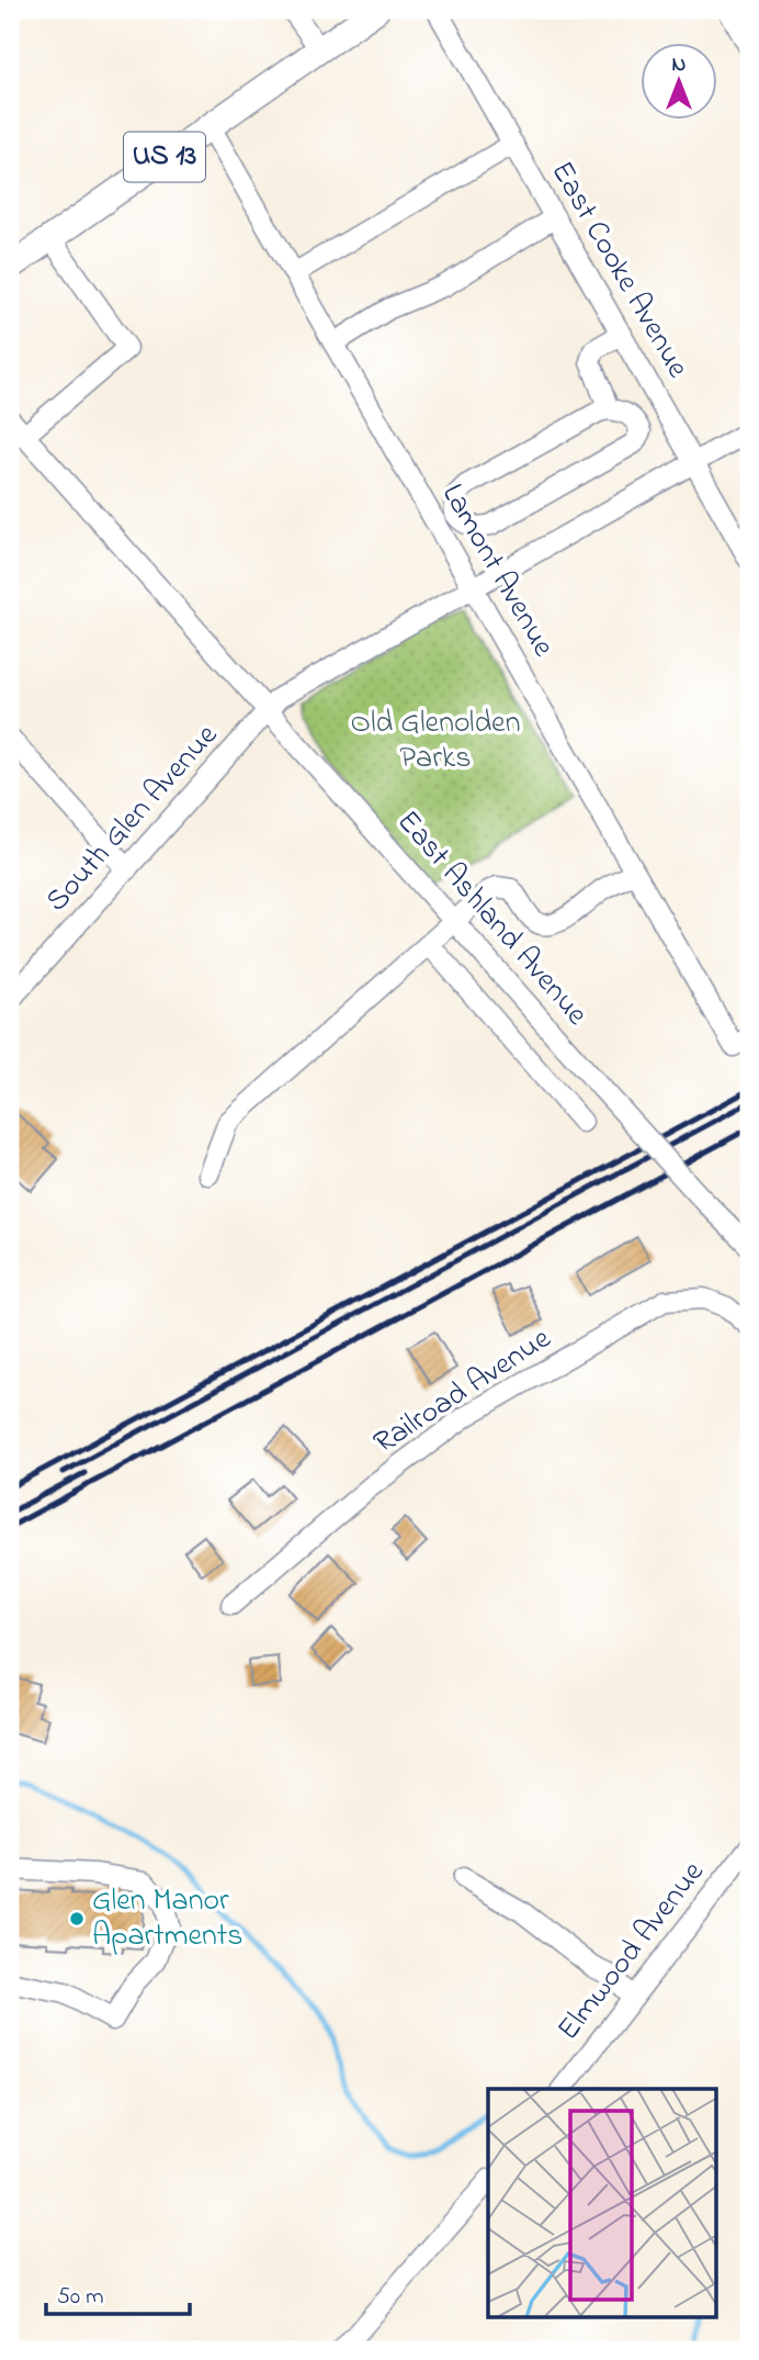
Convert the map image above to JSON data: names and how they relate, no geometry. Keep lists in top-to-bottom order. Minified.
{"streets":{"main road":["US 13"],"street":["East Cooke Avenue","Lamont Avenue","South Glen Avenue","East Ashland Avenue","Railroad Avenue","Elmwood Avenue"]},"crossings":[["US 13","Lamont Avenue"],["East Cooke Avenue","South Glen Avenue"],["Lamont Avenue","South Glen Avenue"],["South Glen Avenue","East Ashland Avenue"]],"parks":["Old Glenolden Parks"],"places":["Glen Manor Apartments"],"scale_bar":"50 m","north":"top"}
